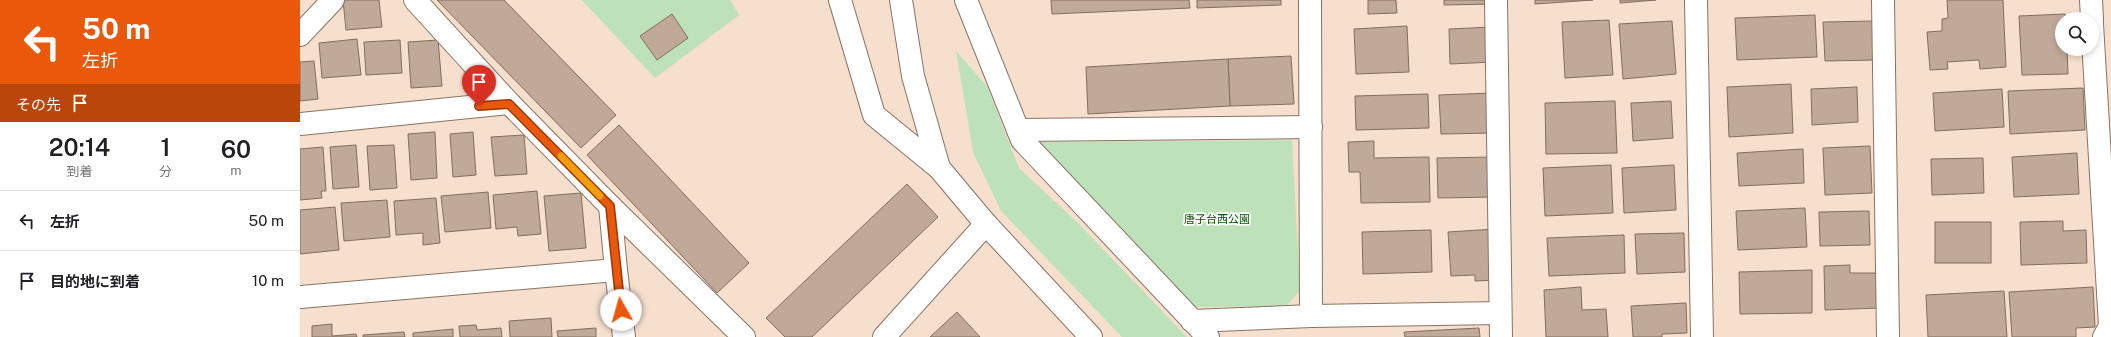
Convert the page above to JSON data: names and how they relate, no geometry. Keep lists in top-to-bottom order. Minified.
{"parks":["唐子台西公園"],"page":{"turn":["50 m","左折"],"then":"その先","eta":["20:14","到着","1","分","60","m"],"list":[{"name":"左折","value":"50 m"},{"name":"目的地に到着","value":"10 m"}]}}
